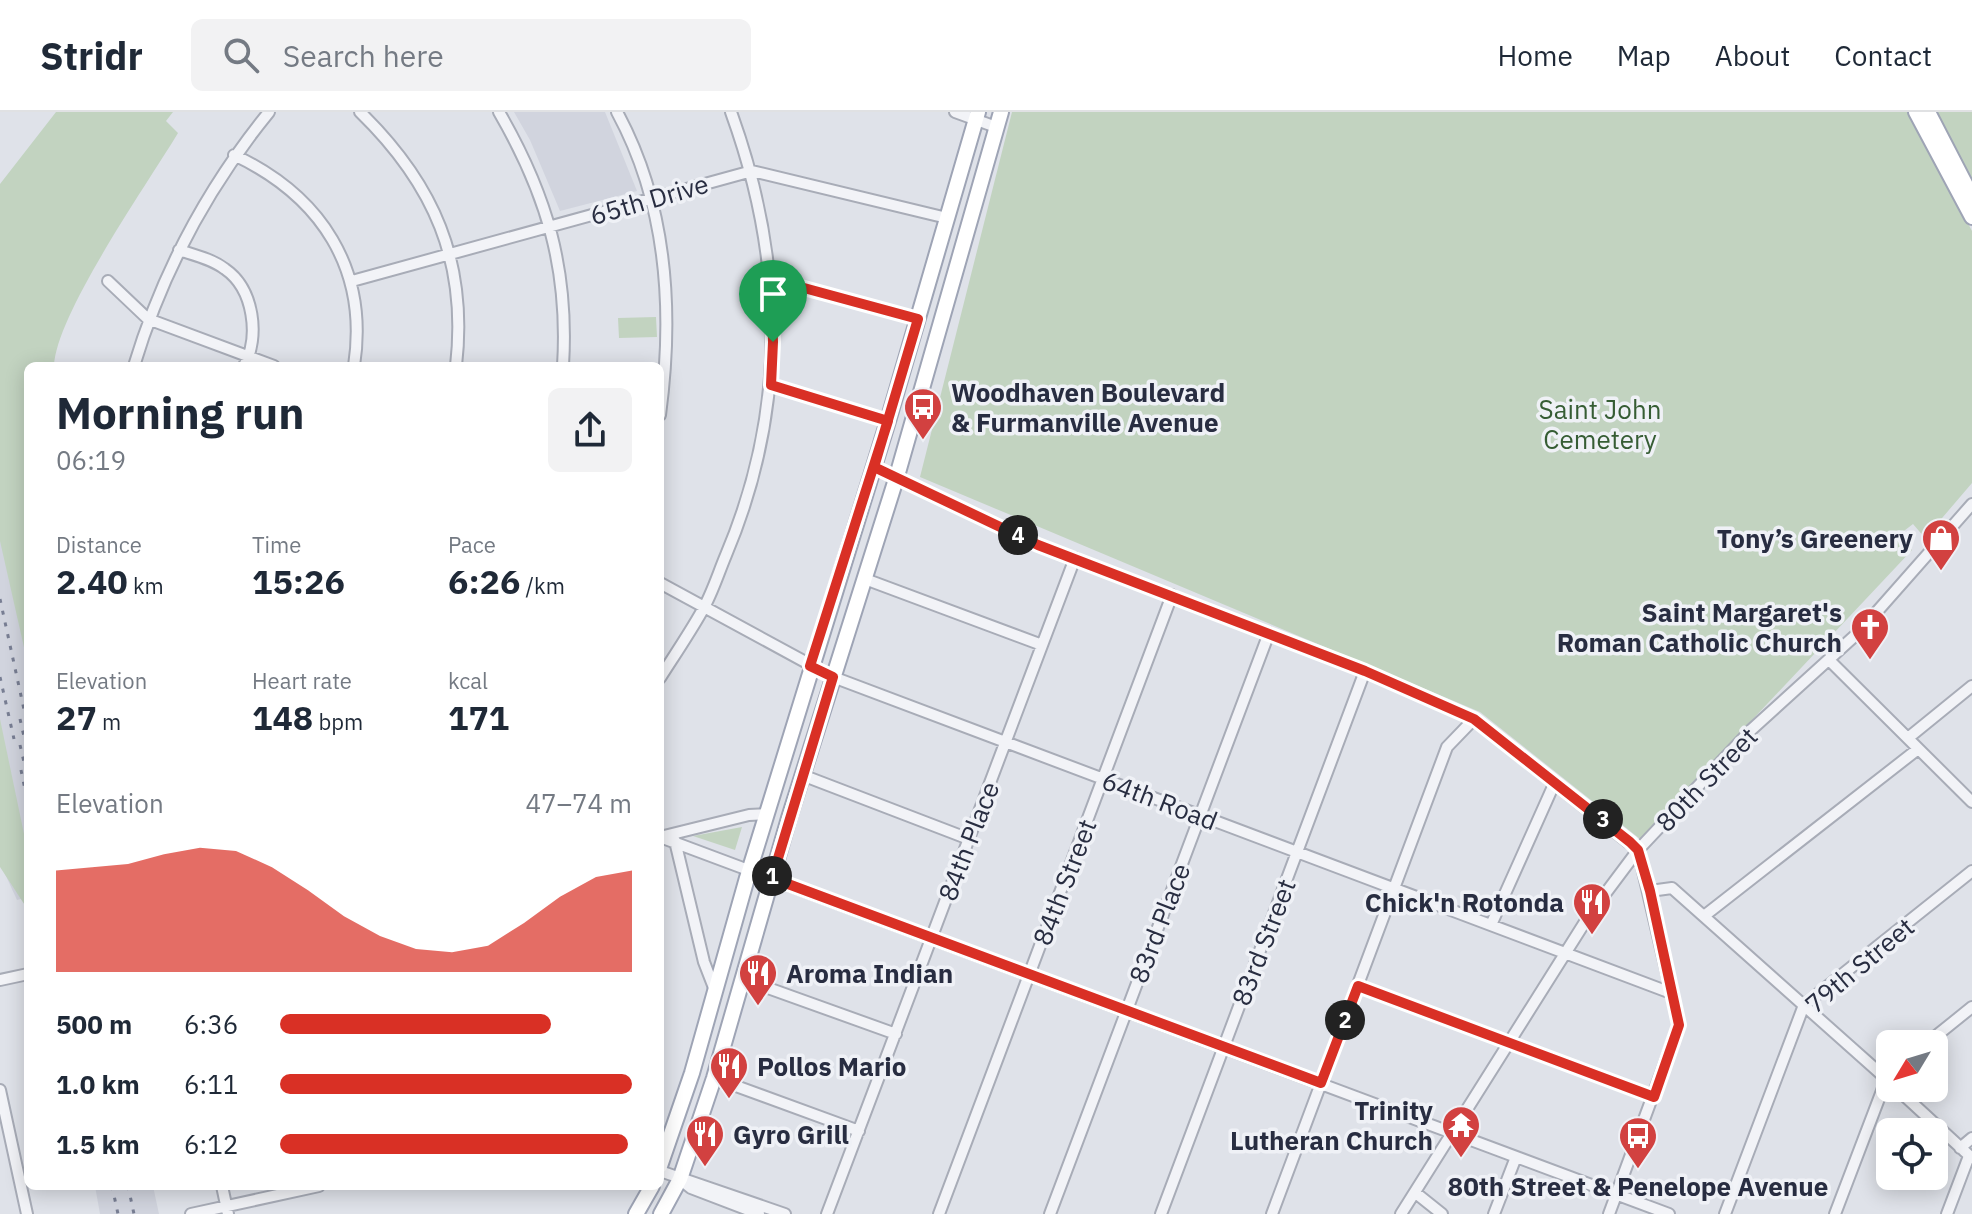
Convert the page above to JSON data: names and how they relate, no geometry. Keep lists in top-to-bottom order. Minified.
{"streets":{"street":["65th Drive","80th Street","64th Road","84th Place","84th Street","83rd Place","83rd Street","79th Street"]},"crossings":[["80th Street","64th Road"],["64th Road","84th Place"],["64th Road","84th Street"],["64th Road","83rd Place"],["64th Road","83rd Street"]],"parks":["Saint John Cemetery"],"places":{"bus stop":["Woodhaven Boulevard & Furmanville Avenue","80th Street & Penelope Avenue"],"shop":["Tony’s Greenery"],"church":["Saint Margaret's Roman Catholic Church"],"restaurant":["Chick'n Rotonda","Aroma Indian","Pollos Mario","Gyro Grill"],"temple":["Trinity Lutheran Church"]},"north":"bottom left","page":{"header":"Stridr","search":"Search here","nav":["Home","Map","About","Contact"],"heading":["Morning run","06:19"],"stats":[["Distance","2.40 km"],["Time","15:26"],["Pace","6:26 /km"],["Elevation","27 m"],["Heart rate","148 bpm"],["kcal","171"]],"pins":["4","3","1","2"],"chart":["Elevation","47–74 m"],"list":[{"name":"500 m","note":"6:36"},{"name":"1.0 km","note":"6:11"},{"name":"1.5 km","note":"6:12"}]}}
